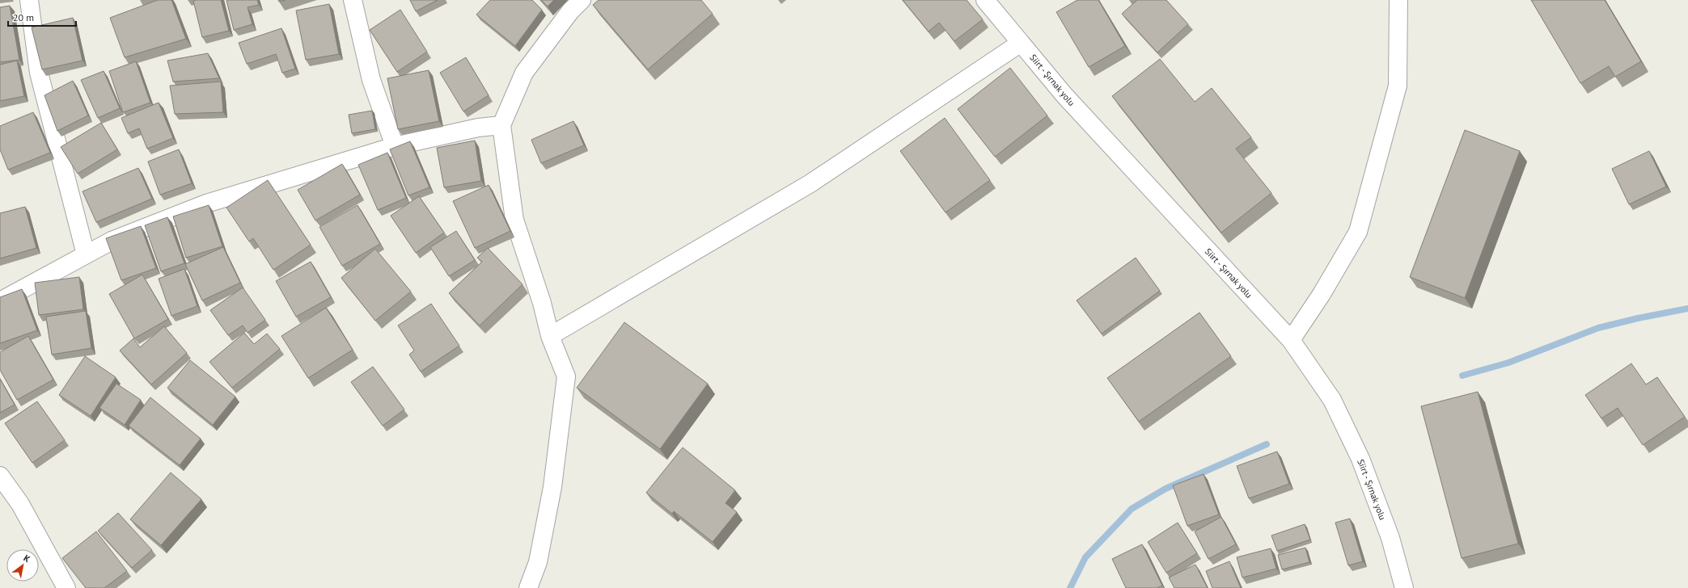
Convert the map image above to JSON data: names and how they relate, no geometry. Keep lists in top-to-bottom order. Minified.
{"streets":{"street":["Siirt - Şırnak yolu"]},"scale_bar":"20 m","north":"top right"}
